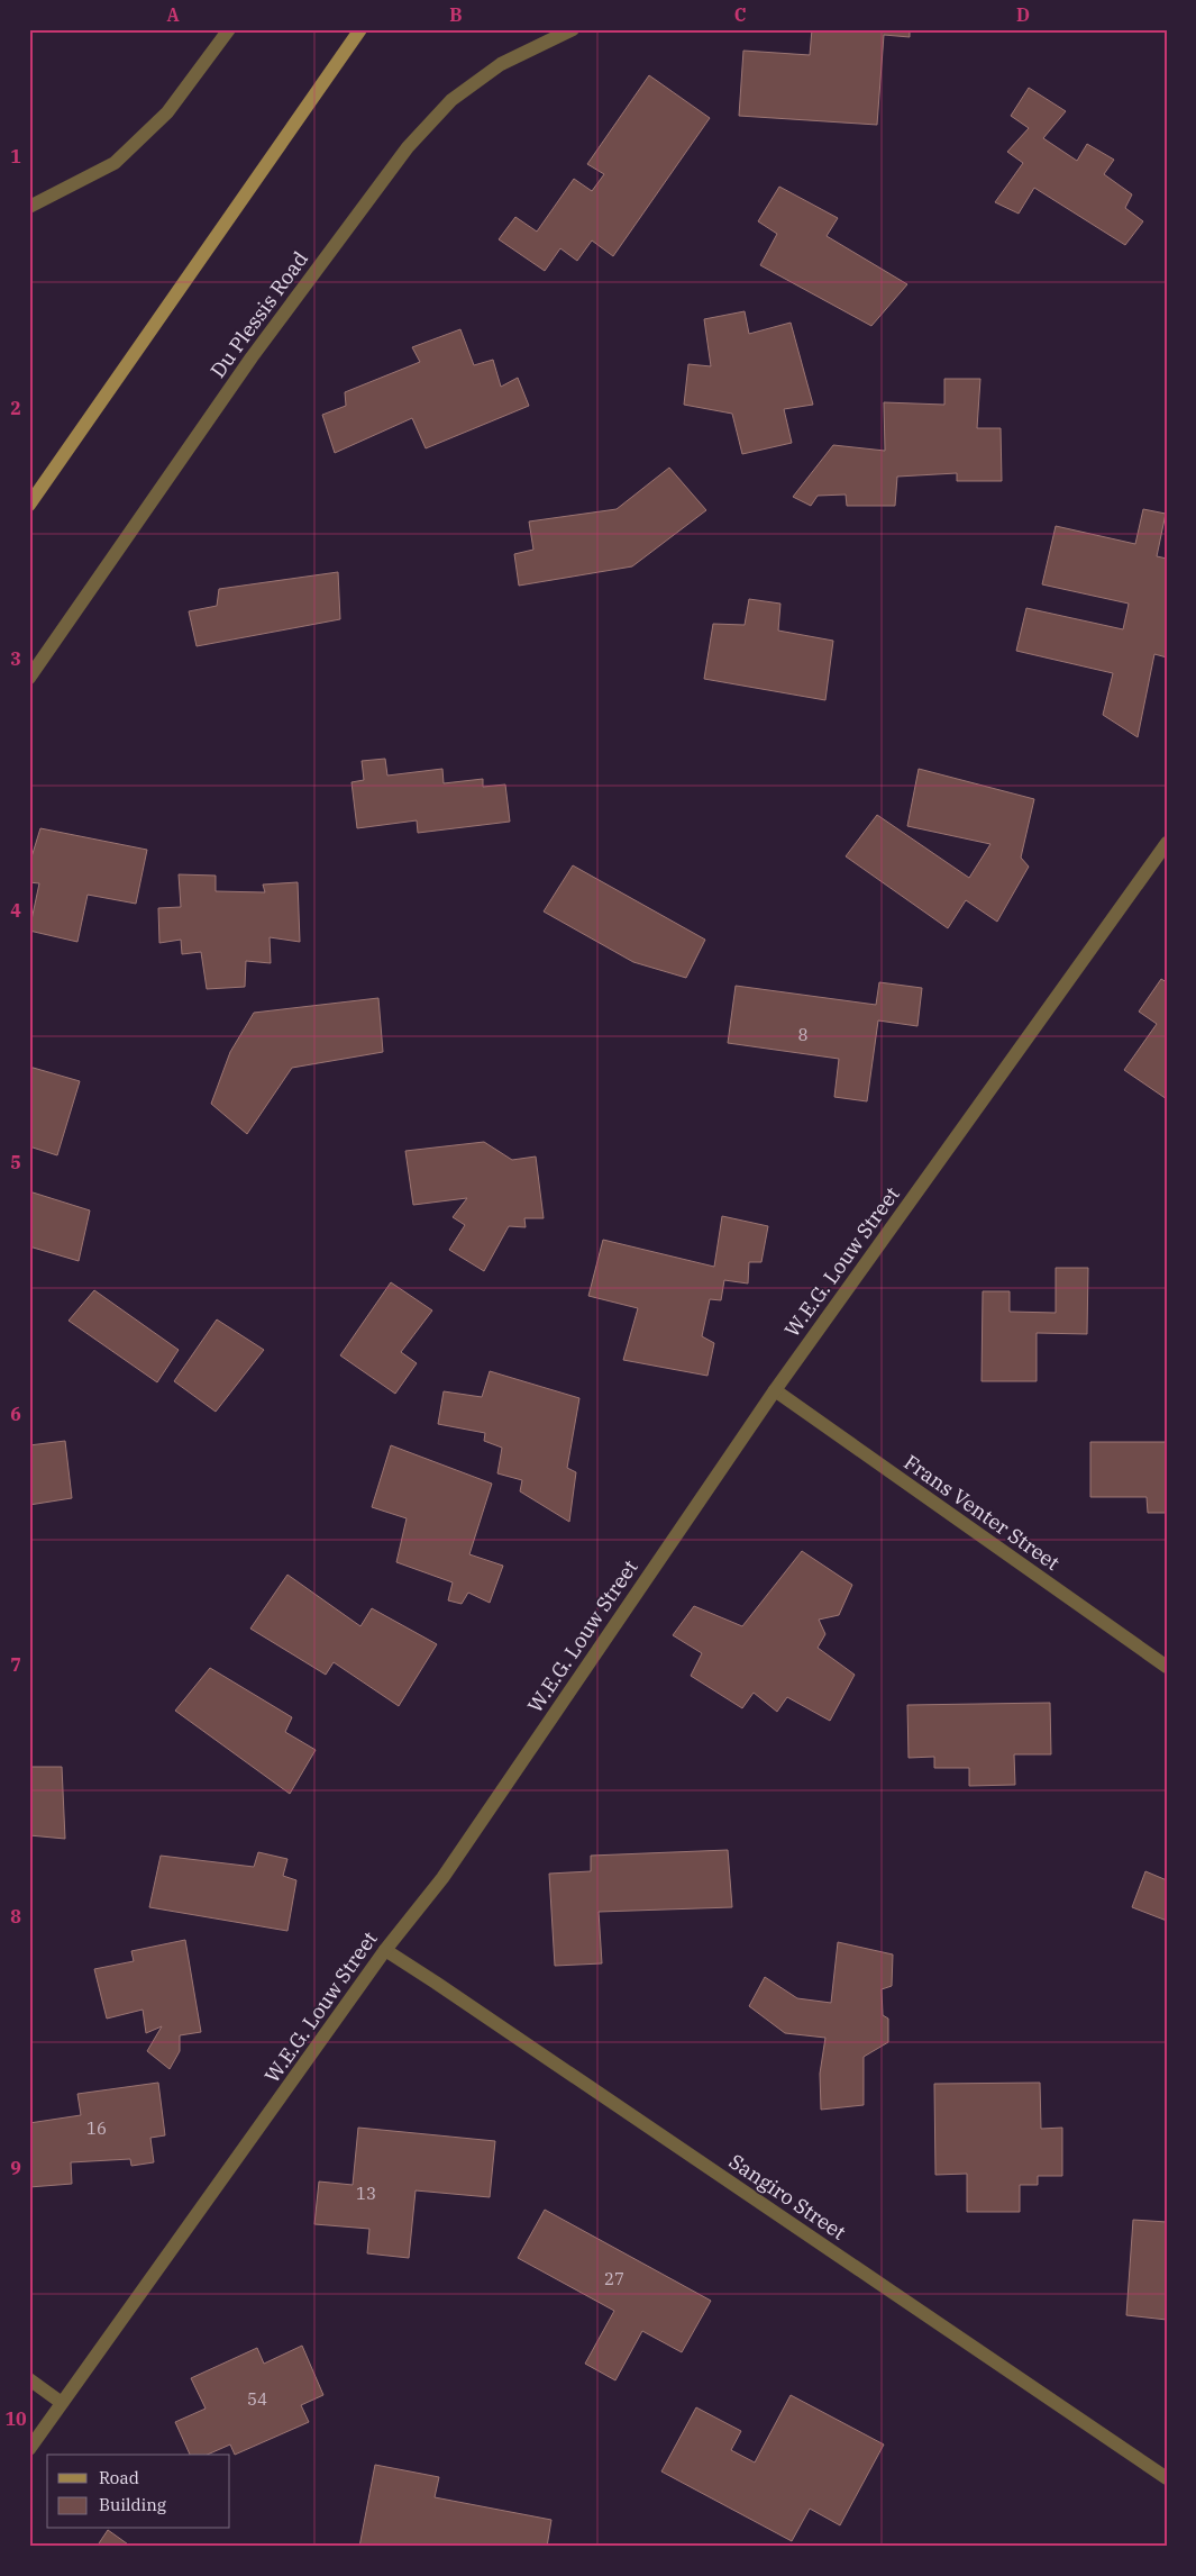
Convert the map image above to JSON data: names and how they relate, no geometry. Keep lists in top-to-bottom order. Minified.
{"streets":{"street":["Du Plessis Road","W.E.G. Louw Street","Frans Venter Street","Sangiro Street"]},"crossings":[["W.E.G. Louw Street","Frans Venter Street"],["W.E.G. Louw Street","Sangiro Street"]],"house_numbers":["8","16","13","27","54"],"legend":["Road","Building"],"grid":{"columns":["A","B","C","D"],"rows":["1","2","3","4","5","6","7","8","9","10"]}}
